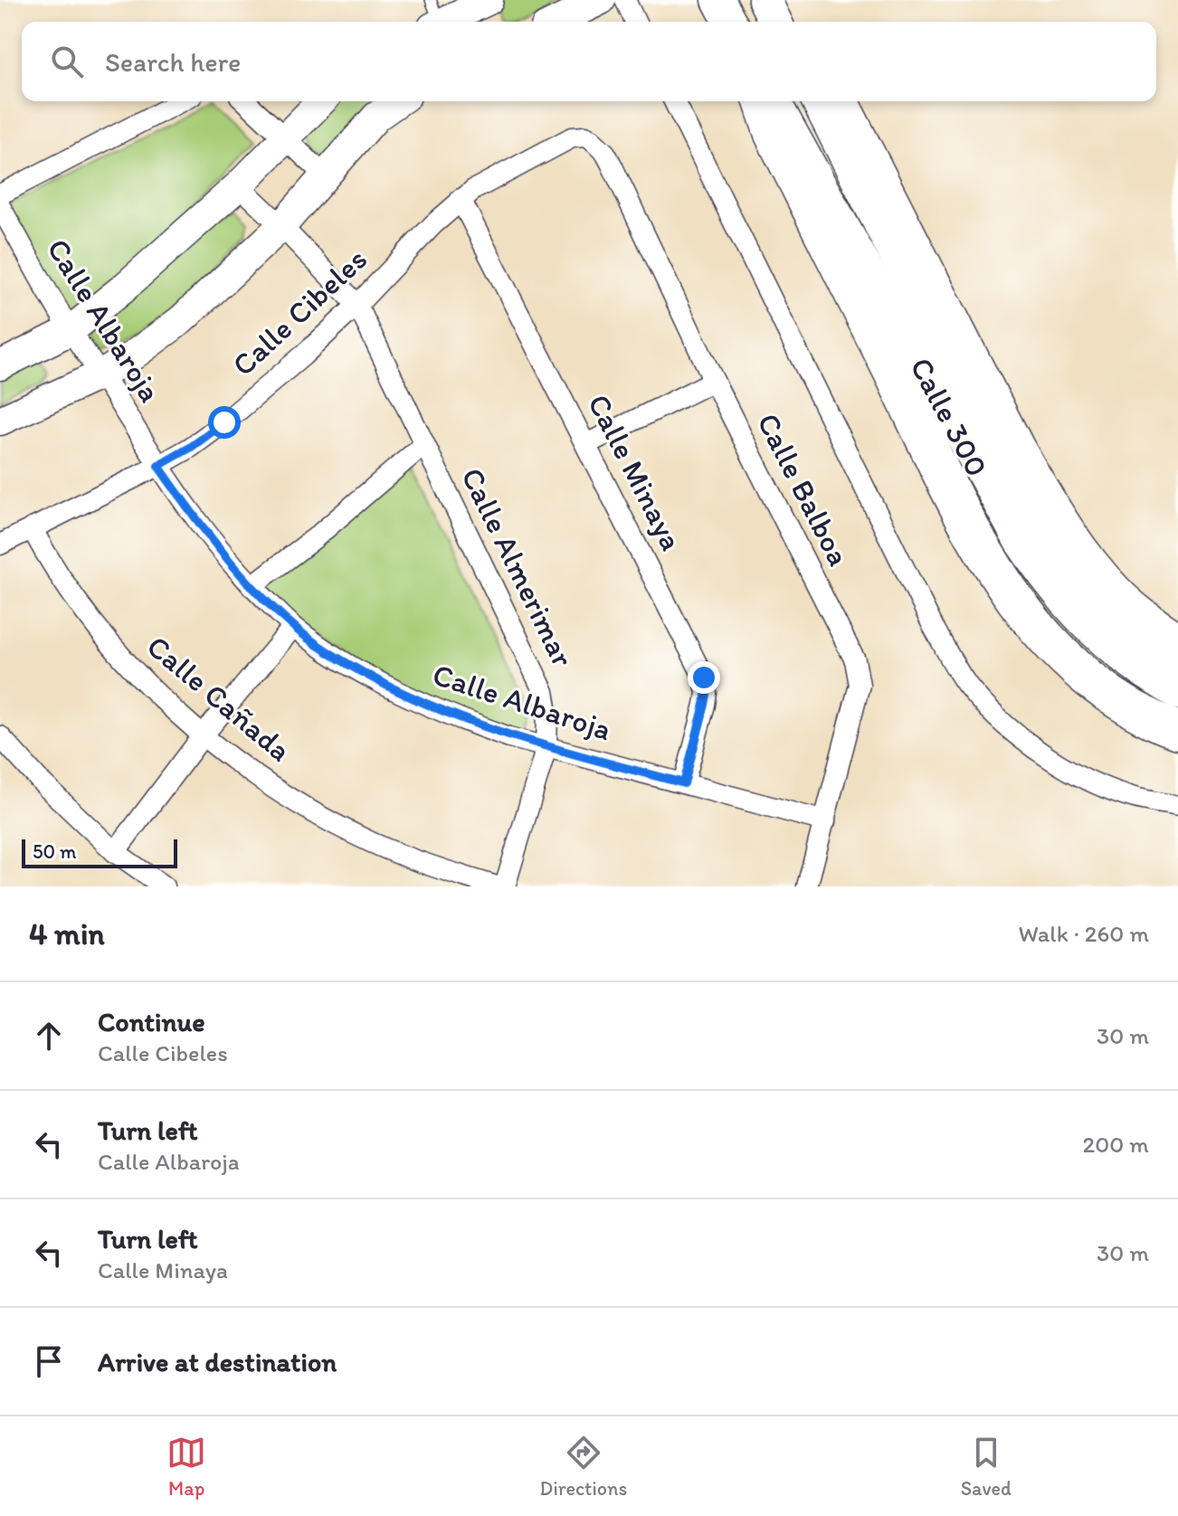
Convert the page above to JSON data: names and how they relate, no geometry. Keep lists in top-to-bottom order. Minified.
{"streets":{"main road":["Calle 300"],"street":["Calle Cibeles","Calle Albaroja","Calle Minaya","Calle Balboa","Calle Almerimar","Calle Cañada"]},"crossings":[["Calle Cibeles","Calle Albaroja"],["Calle Cibeles","Calle Minaya"],["Calle Cibeles","Calle Balboa"],["Calle Cibeles","Calle Almerimar"],["Calle Cibeles","Calle Cañada"],["Calle Albaroja","Calle Minaya"],["Calle Albaroja","Calle Balboa"],["Calle Albaroja","Calle Almerimar"]],"scale_bar":"50 m","page":{"search":"Search here","scale":"50 m","heading":["4 min","Walk · 260 m"],"list":[["Continue","Calle Cibeles","30 m"],["Turn left","Calle Albaroja","200 m"],["Turn left","Calle Minaya","30 m"],"Arrive at destination"],"nav":["Map","Directions","Saved"]}}
